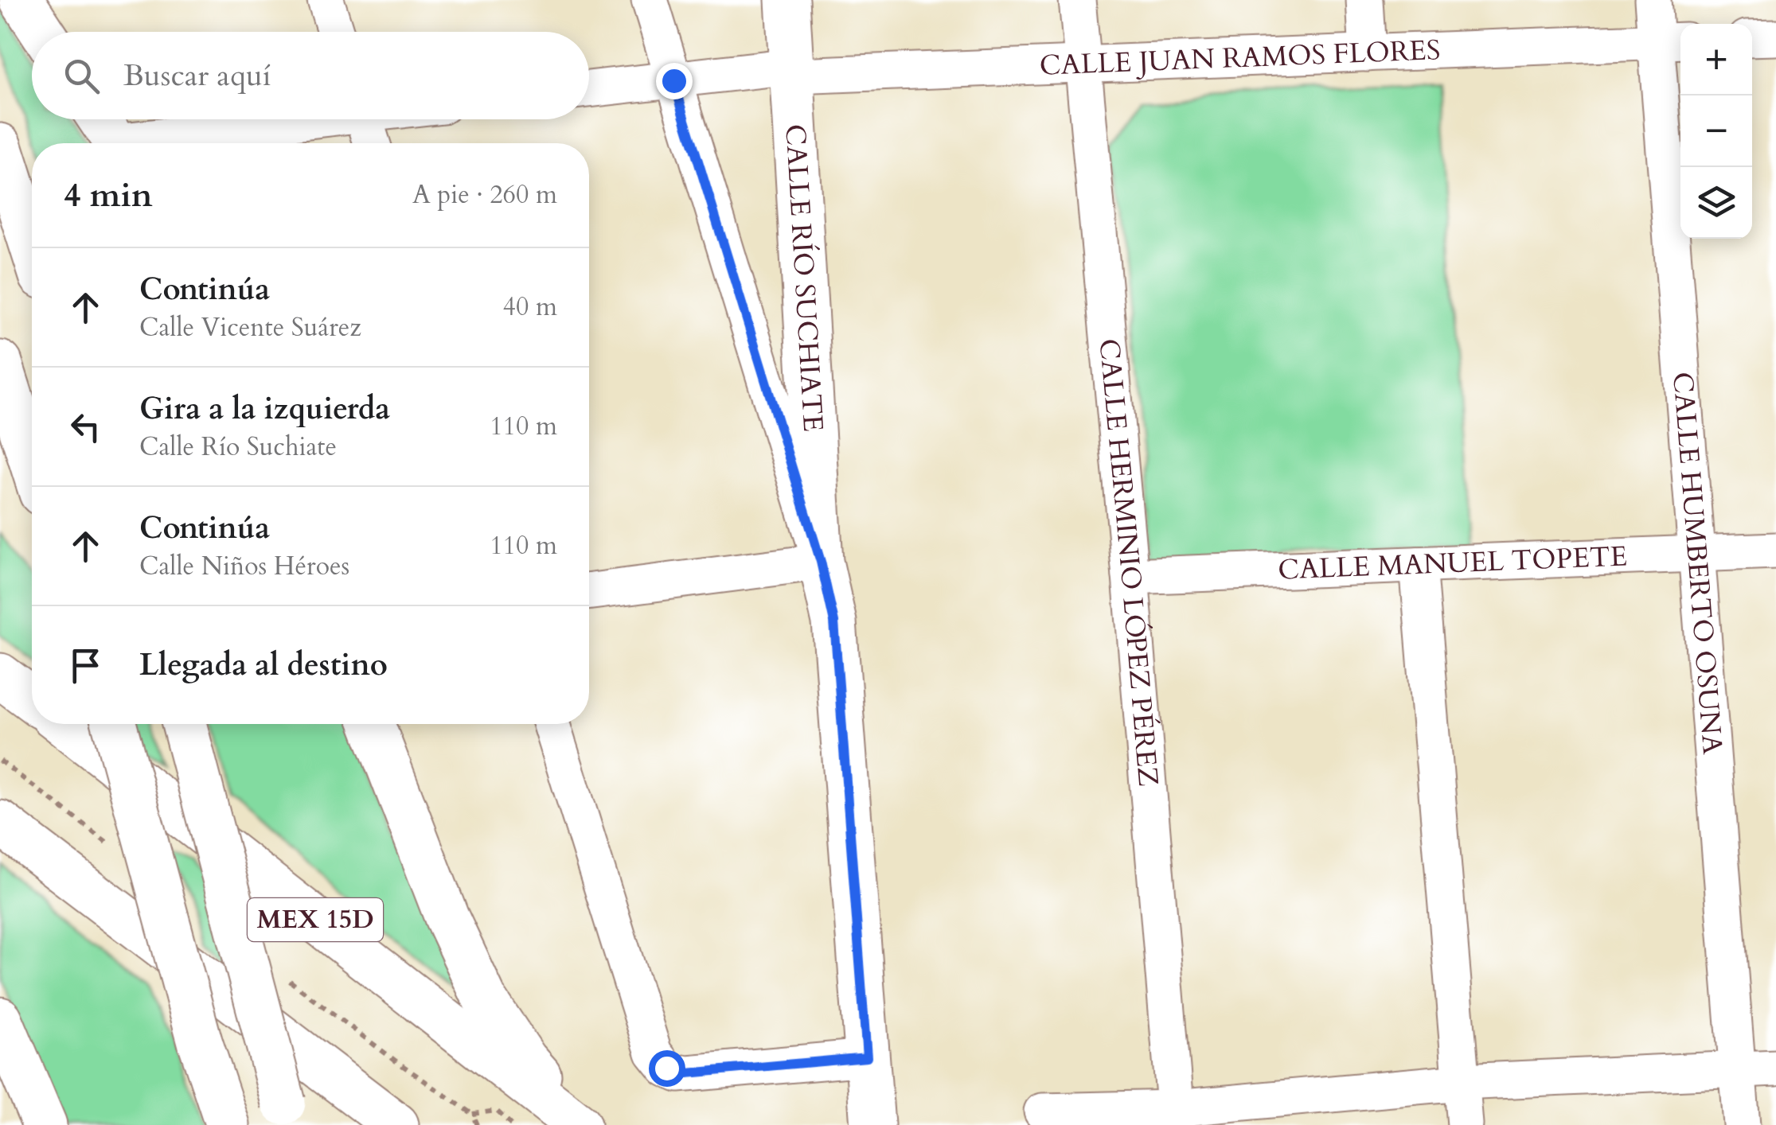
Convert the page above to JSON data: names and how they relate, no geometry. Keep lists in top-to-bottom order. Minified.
{"streets":{"main road":["CALLE RÍO SUCHIATE","MEX 15D"],"street":["CALLE JUAN RAMOS FLORES","CALLE HERMINIO LÓPEZ PÉREZ","CALLE HUMBERTO OSUNA","CALLE MANUEL TOPETE"]},"crossings":[["CALLE JUAN RAMOS FLORES","CALLE RÍO SUCHIATE"],["CALLE JUAN RAMOS FLORES","CALLE HERMINIO LÓPEZ PÉREZ"],["CALLE JUAN RAMOS FLORES","CALLE HUMBERTO OSUNA"],["CALLE HERMINIO LÓPEZ PÉREZ","CALLE MANUEL TOPETE"],["CALLE HUMBERTO OSUNA","CALLE MANUEL TOPETE"]],"page":{"map_buttons":["+","−"],"search":"Buscar aquí","heading":["4 min","A pie · 260 m"],"list":[["Continúa","Calle Vicente Suárez","40 m"],["Gira a la izquierda","Calle Río Suchiate","110 m"],["Continúa","Calle Niños Héroes","110 m"],"Llegada al destino"]}}
